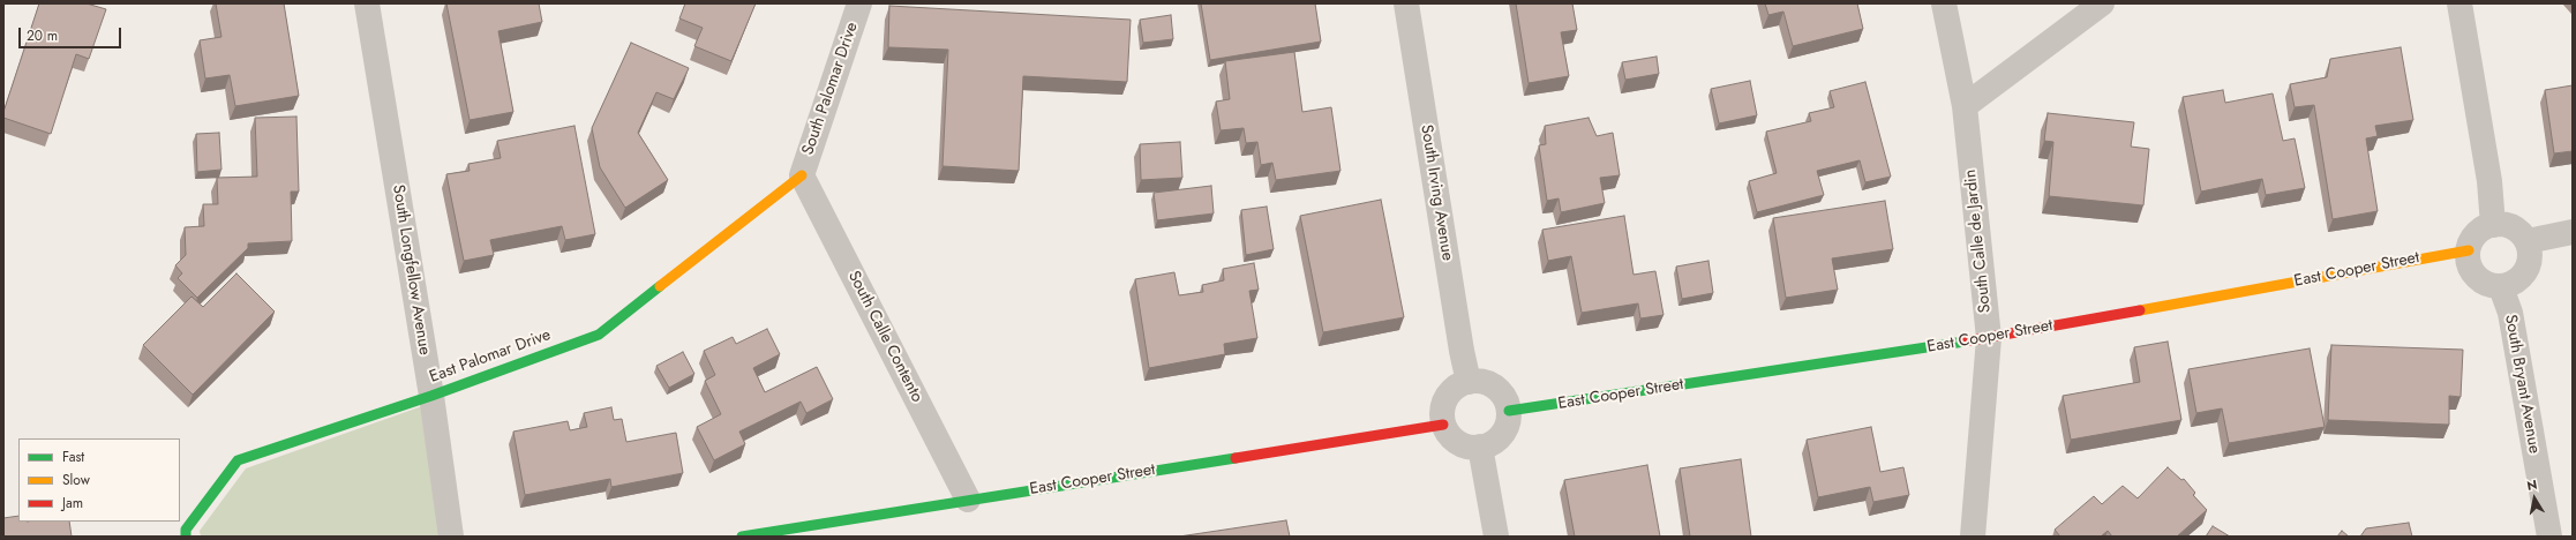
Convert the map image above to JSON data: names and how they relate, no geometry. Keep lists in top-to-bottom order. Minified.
{"streets":{"street":["South Palomar Drive","South Irving Avenue","South Calle de Jardin","South Longfellow Avenue","East Cooper Street","South Calle Contento","East Palomar Drive","South Bryant Avenue"]},"crossings":[["South Palomar Drive","South Calle Contento"],["South Palomar Drive","East Palomar Drive"],["South Irving Avenue","East Cooper Street"],["South Calle de Jardin","East Cooper Street"],["South Longfellow Avenue","East Palomar Drive"],["East Cooper Street","South Calle Contento"],["East Cooper Street","South Bryant Avenue"],["South Calle Contento","East Palomar Drive"]],"legend":["Fast","Slow","Jam"],"scale_bar":"20 m","north":"top"}
